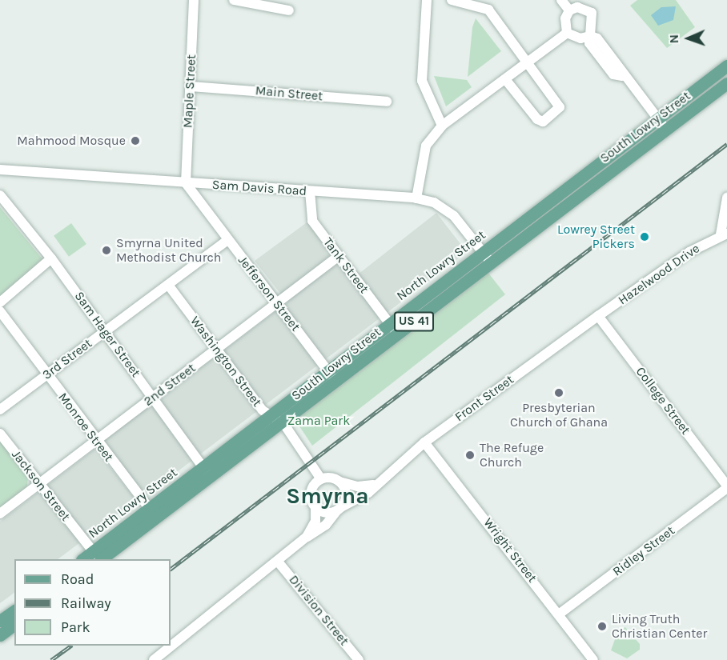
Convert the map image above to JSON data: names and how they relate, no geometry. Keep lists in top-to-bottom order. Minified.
{"streets":{"main road":["South Lowry Street","North Lowry Street","US 41"],"street":["Maple Street","Main Street","Sam Davis Road","Tank Street","Hazelwood Drive","Jefferson Street","Sam Hager Street","3rd Street","Washington Street","2nd Street","Front Street","College Street","Monroe Street","Jackson Street","Wright Street","Ridley Street","Division Street"]},"crossings":[["Maple Street","Main Street"],["Maple Street","Sam Davis Road"],["Maple Street","Jefferson Street"],["South Lowry Street","Sam Davis Road"],["South Lowry Street","Tank Street"],["South Lowry Street","North Lowry Street"],["South Lowry Street","Jefferson Street"],["South Lowry Street","Sam Hager Street"],["South Lowry Street","Washington Street"],["South Lowry Street","Monroe Street"],["South Lowry Street","Jackson Street"],["Sam Davis Road","Tank Street"],["Sam Davis Road","North Lowry Street"],["Sam Davis Road","Jefferson Street"],["Tank Street","North Lowry Street"],["Tank Street","2nd Street"],["North Lowry Street","Jefferson Street"],["North Lowry Street","Sam Hager Street"],["North Lowry Street","Washington Street"],["Hazelwood Drive","Front Street"],["Hazelwood Drive","College Street"],["Jefferson Street","3rd Street"],["Jefferson Street","2nd Street"],["Sam Hager Street","3rd Street"],["Sam Hager Street","2nd Street"],["3rd Street","Washington Street"],["3rd Street","Monroe Street"],["Washington Street","2nd Street"],["Washington Street","Front Street"],["2nd Street","Monroe Street"],["2nd Street","Jackson Street"],["Front Street","College Street"],["Front Street","Wright Street"],["Front Street","Division Street"],["College Street","Ridley Street"],["Wright Street","Ridley Street"]],"districts":["Smyrna"],"parks":["Zama Park"],"places":["Mahmood Mosque","Lowrey Street Pickers","Smyrna United Methodist Church","Presbyterian Church of Ghana","The Refuge Church","Living Truth Christian Center"],"legend":["Road","Railway","Park"],"north":"left"}
